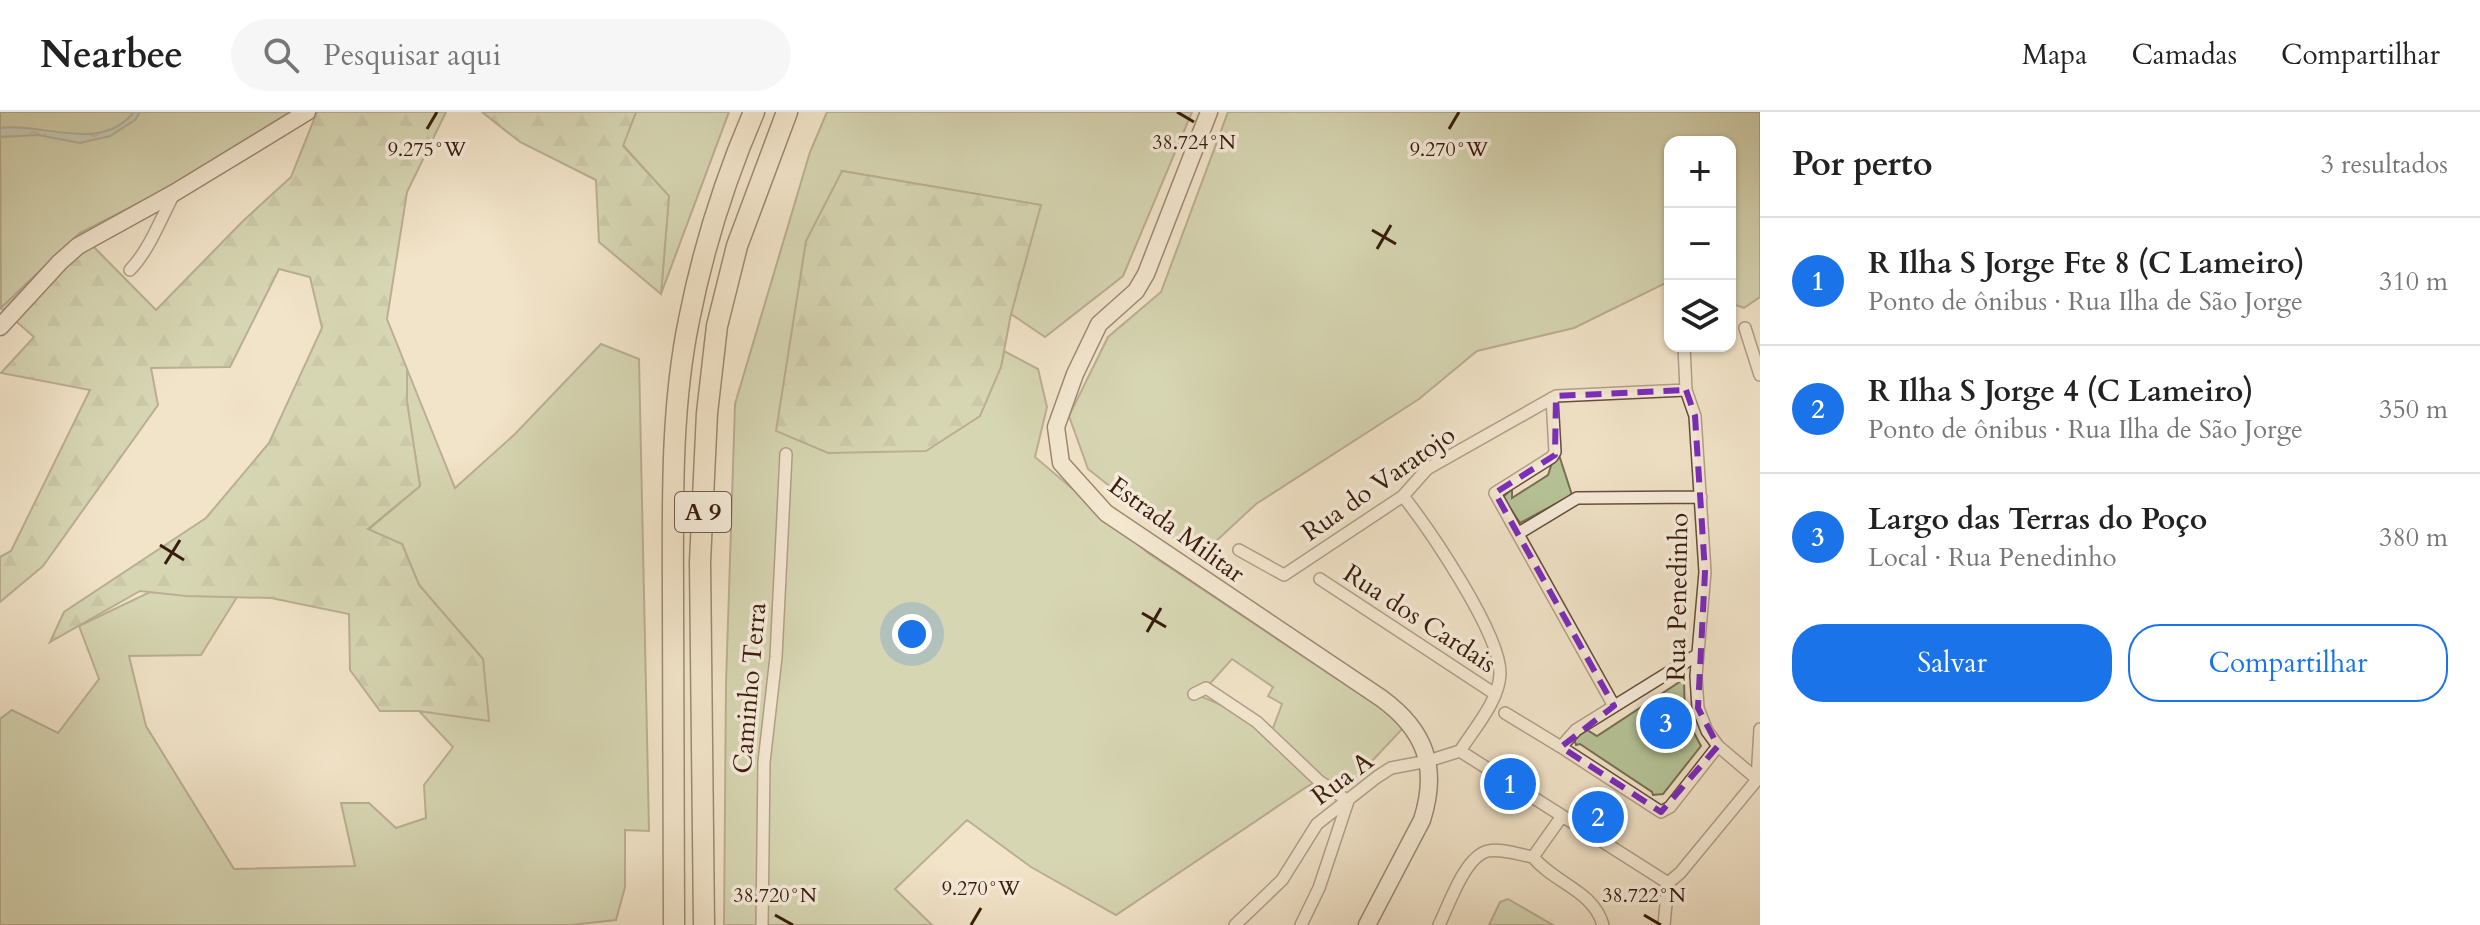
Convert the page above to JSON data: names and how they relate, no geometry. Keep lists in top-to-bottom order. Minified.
{"streets":{"highway":["A 9"],"street":["Rua do Varatojo","Estrada Militar","Rua Penedinho","Rua dos Cardais","Caminho Terra","Rua A"]},"crossings":[["Rua do Varatojo","Rua Penedinho"],["Estrada Militar","Rua A"]],"page":{"header":"Nearbee","search":"Pesquisar aqui","nav":["Mapa","Camadas","Compartilhar"],"heading":["Por perto","3 resultados"],"map_buttons":["+","−"],"list":[{"mark":"1","name":"R Ilha S Jorge Fte 8 (C Lameiro)","note":"Ponto de ônibus · Rua Ilha de São Jorge","value":"310 m"},{"mark":"2","name":"R Ilha S Jorge 4 (C Lameiro)","note":"Ponto de ônibus · Rua Ilha de São Jorge","value":"350 m"},{"mark":"3","name":"Largo das Terras do Poço","note":"Local · Rua Penedinho","value":"380 m"}],"buttons":["Salvar","Compartilhar"],"pins":["3","1","2"]},"coordinates":["38.724°N","9.270°W","9.275°W","38.720°N","38.722°N"]}
